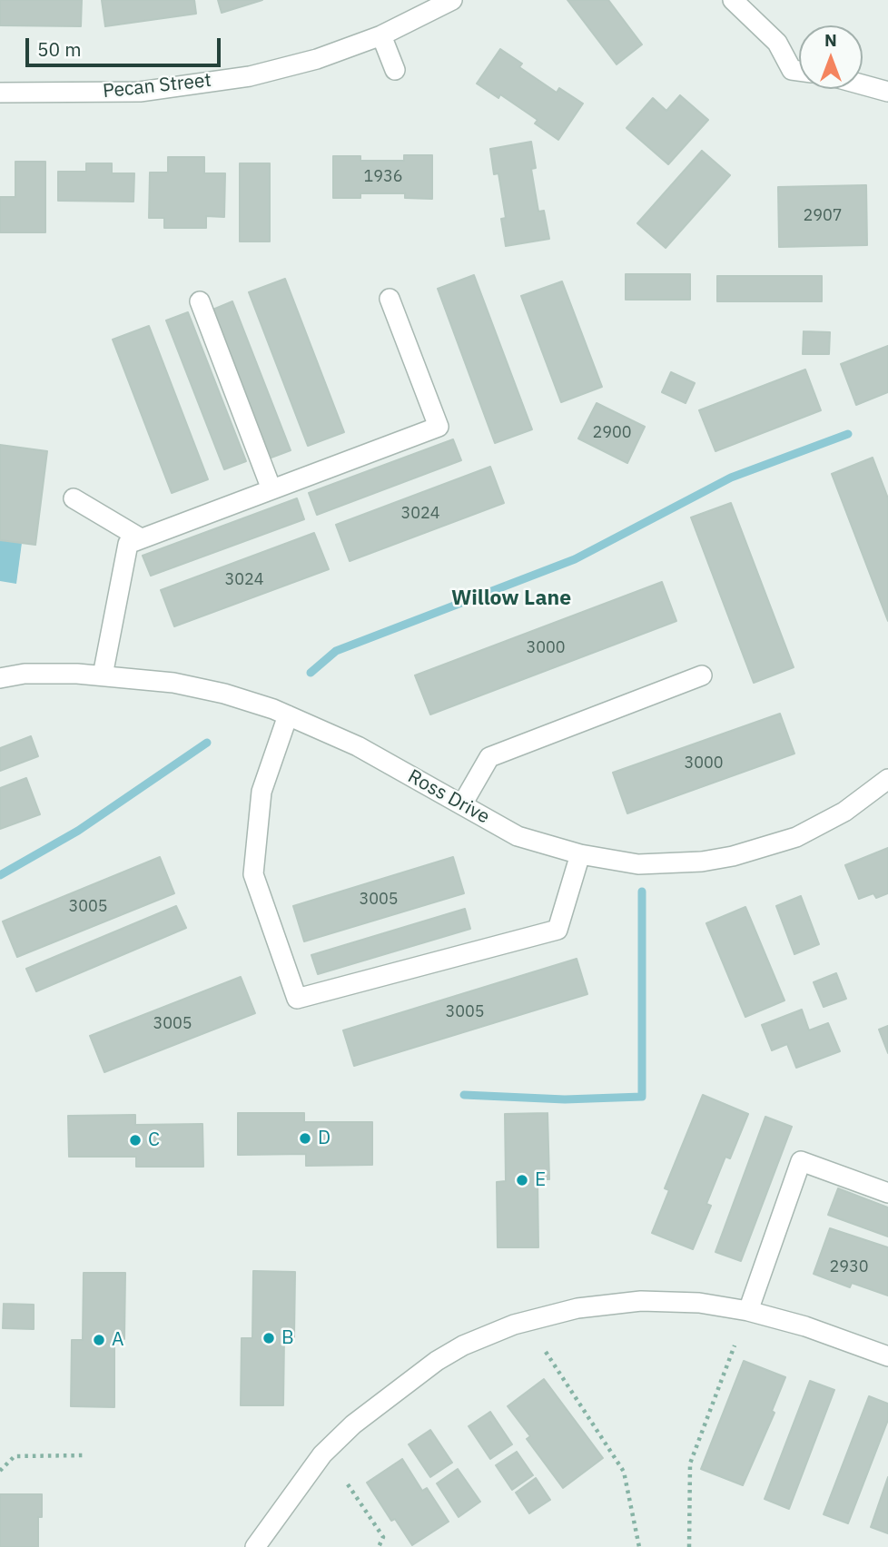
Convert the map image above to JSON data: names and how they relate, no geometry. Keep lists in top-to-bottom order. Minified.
{"streets":{"street":["Pecan Street","Ross Drive"]},"districts":["Willow Lane"],"places":["D","C","E","B","A"],"house_numbers":["1936","2907","2900","3024","3024","3000","3000","3005","3005","3005","3005","2930"],"scale_bar":"50 m","north":"top"}
